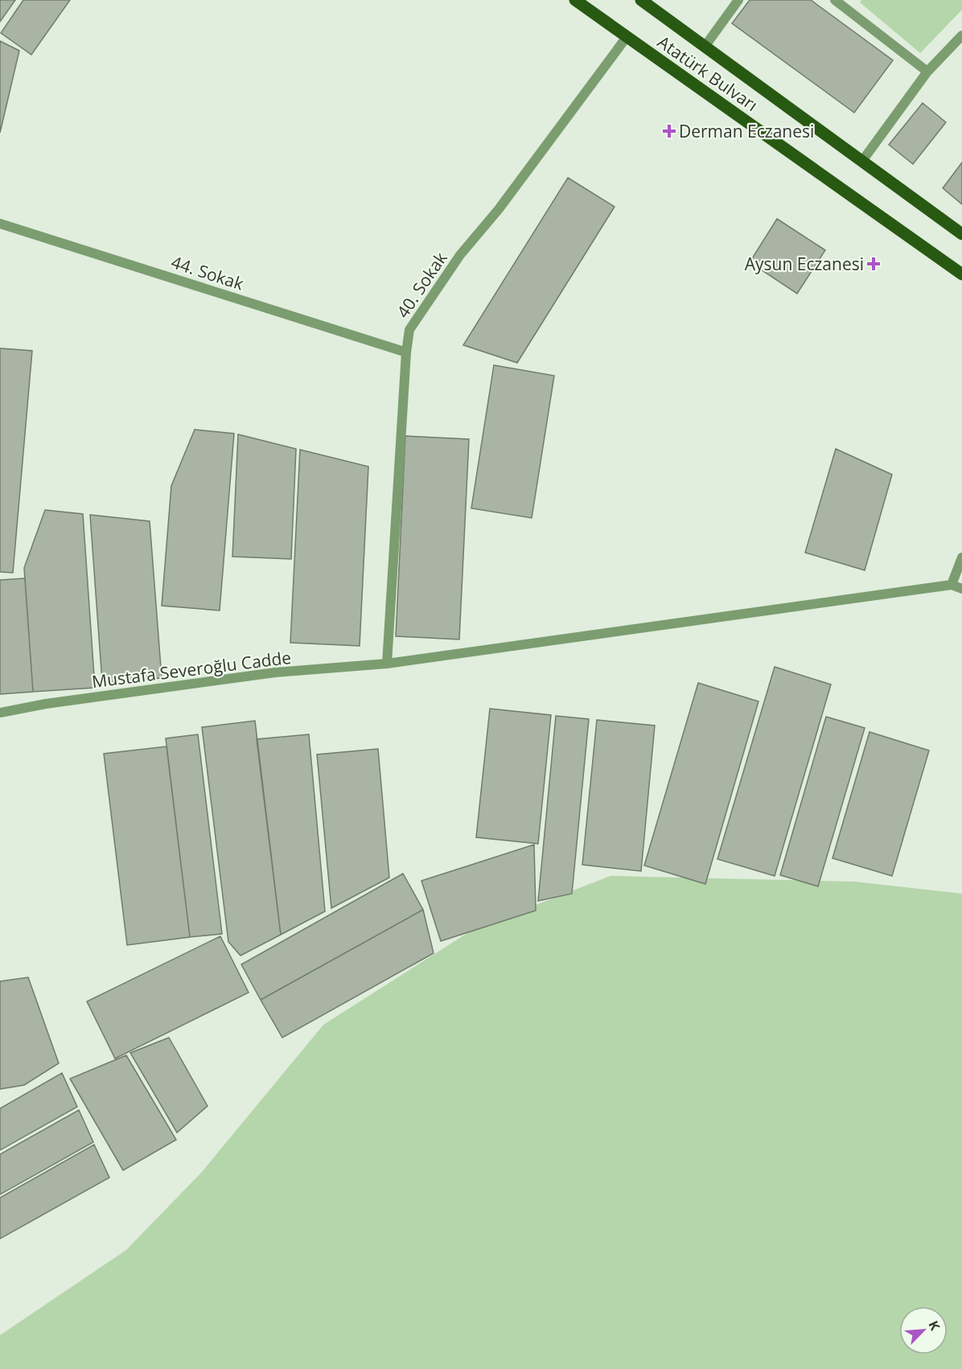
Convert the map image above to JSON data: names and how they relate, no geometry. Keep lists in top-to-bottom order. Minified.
{"streets":{"main road":["Atatürk Bulvarı"],"street":["44. Sokak","40. Sokak","Mustafa Severoğlu Cadde"]},"crossings":[["Atatürk Bulvarı","40. Sokak"],["44. Sokak","40. Sokak"],["40. Sokak","Mustafa Severoğlu Cadde"]],"places":{"health":["Derman Eczanesi","Aysun Eczanesi"]},"north":"top right"}
